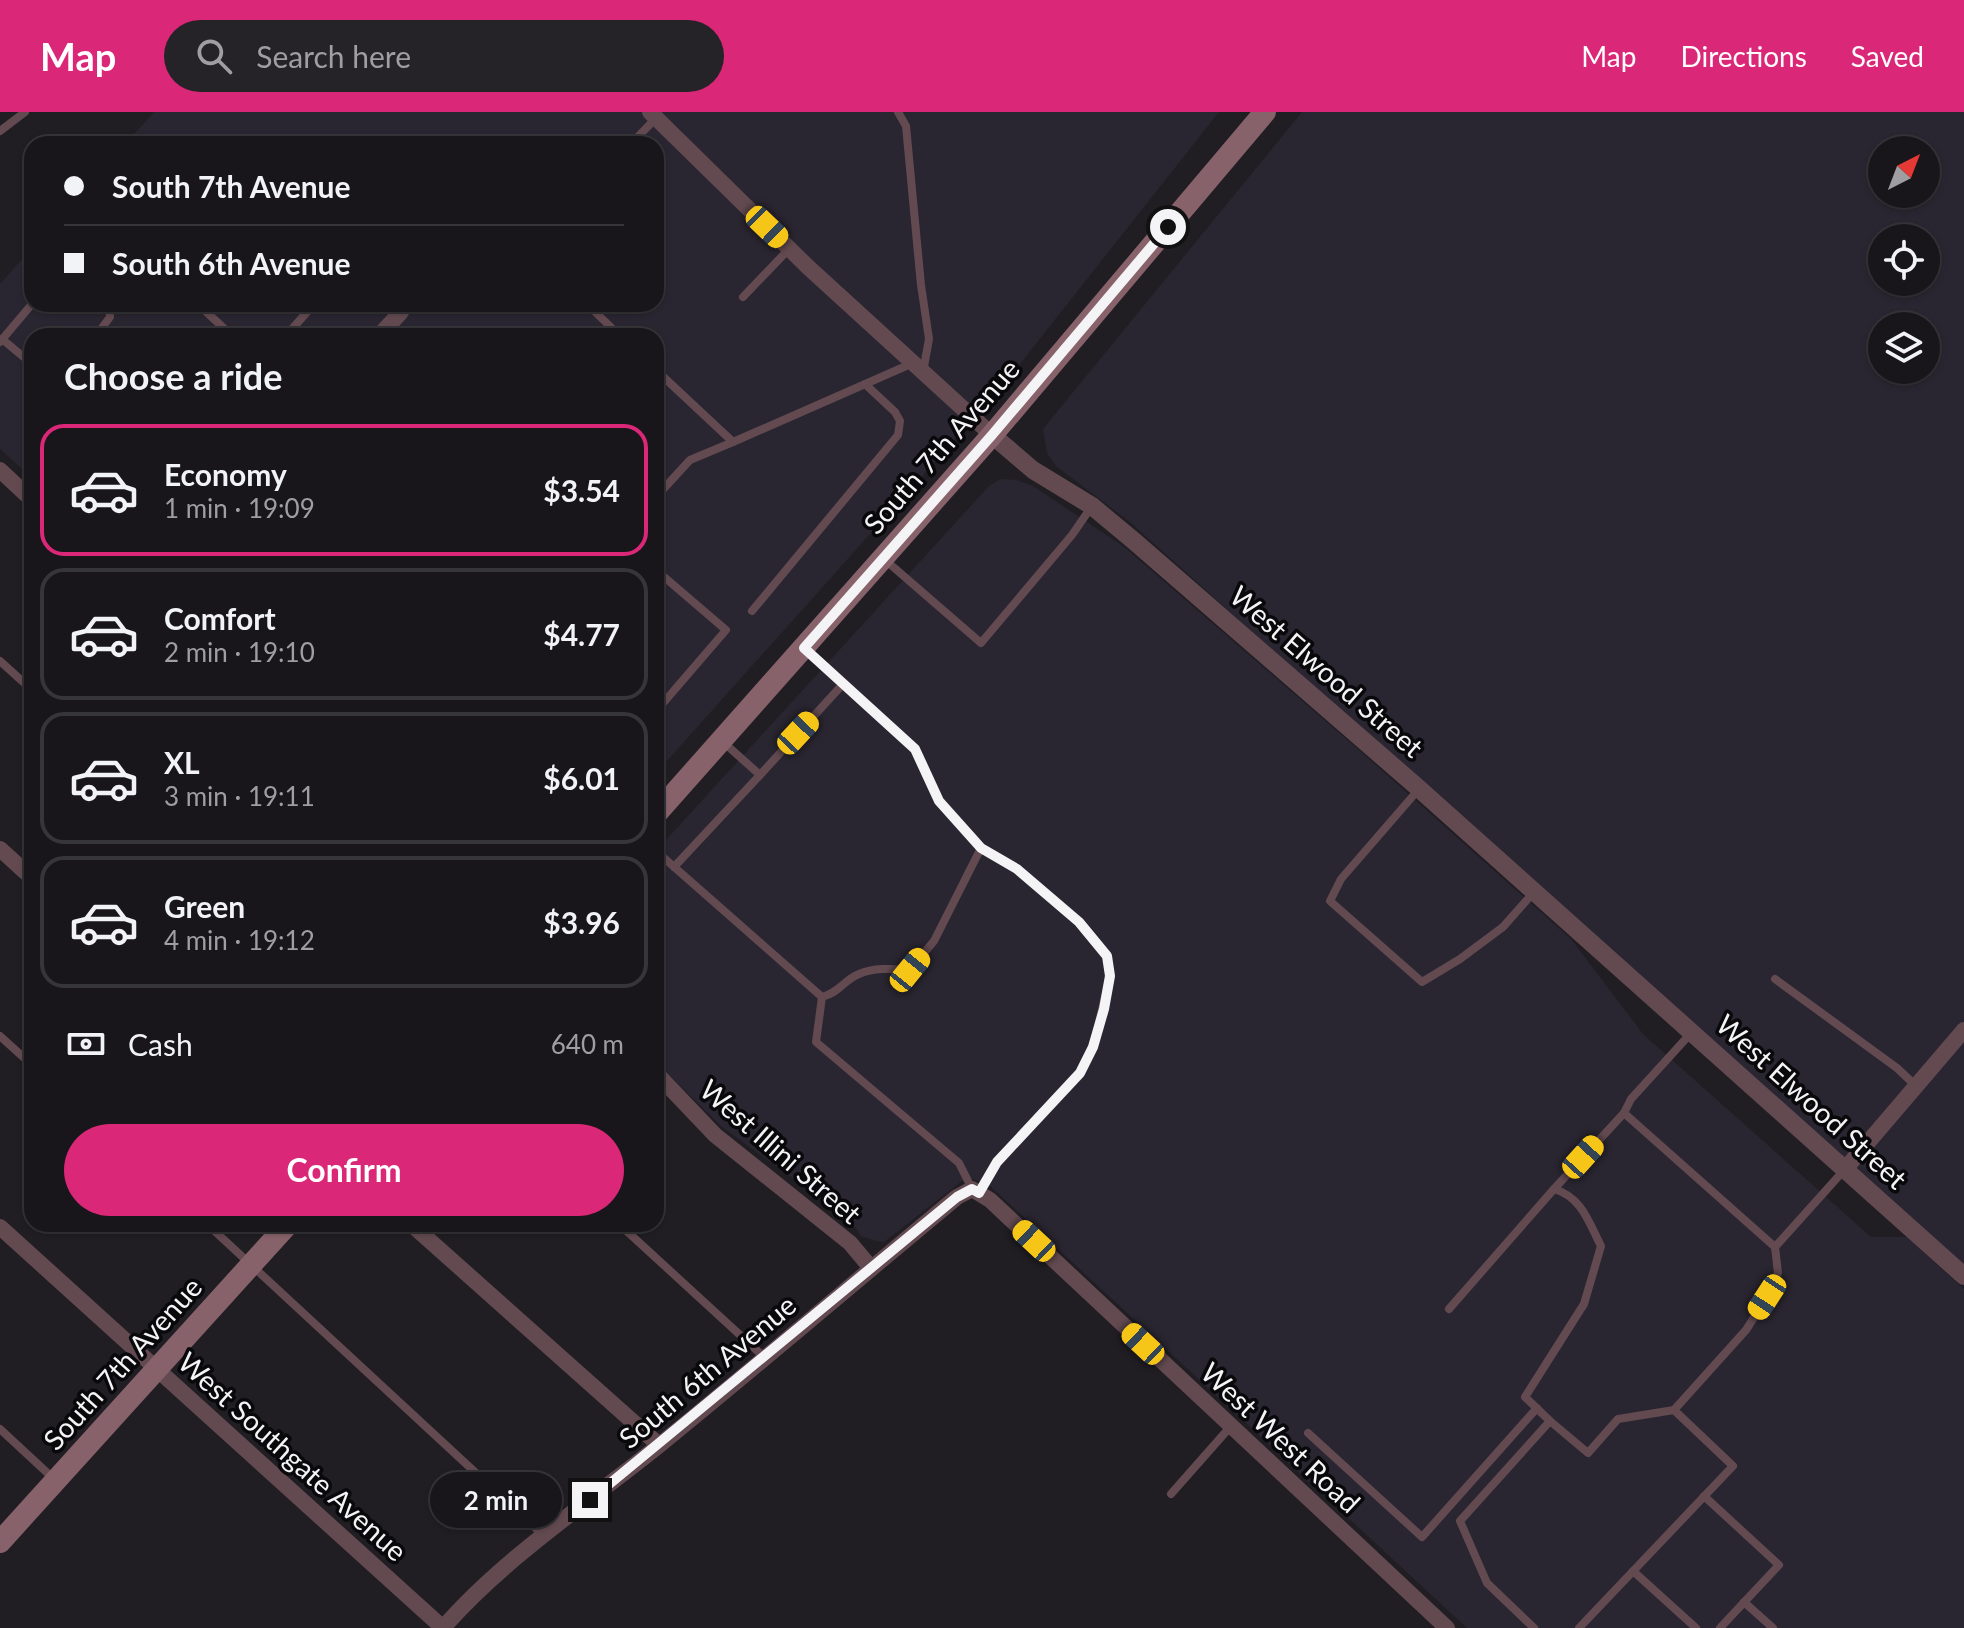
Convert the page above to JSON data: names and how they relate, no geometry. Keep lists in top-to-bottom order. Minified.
{"streets":{"main road":["South 7th Avenue"],"street":["West Elwood Street","West Illini Street","South 6th Avenue","West West Road","West Southgate Avenue"]},"crossings":[["South 7th Avenue","West Elwood Street"],["South 7th Avenue","West Southgate Avenue"],["West Illini Street","South 6th Avenue"],["South 6th Avenue","West West Road"],["South 6th Avenue","West Southgate Avenue"]],"north":"top right","page":{"header":"Map","search":"Search here","nav":["Map","Directions","Saved"],"banner":["South 7th Avenue","South 6th Avenue"],"heading":"Choose a ride","list":[{"name":"Economy","note":"1 min · 19:09","value":"$3.54"},{"name":"Comfort","note":"2 min · 19:10","value":"$4.77"},{"name":"XL","note":"3 min · 19:11","value":"$6.01"},{"name":"Green","note":"4 min · 19:12","value":"$3.96"}],"pay":["Cash","640 m"],"buttons":"Confirm","bubble":"2 min"}}
